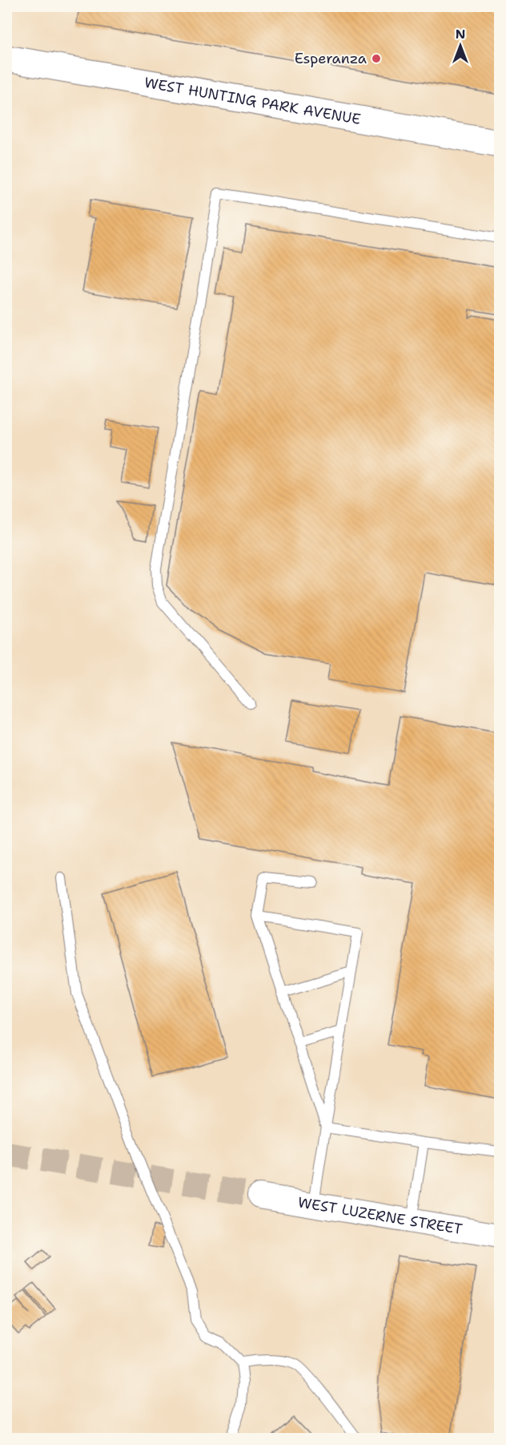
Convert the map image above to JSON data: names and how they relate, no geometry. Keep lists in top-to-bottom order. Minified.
{"streets":{"main road":["WEST HUNTING PARK AVENUE"],"street":["WEST LUZERNE STREET"]},"places":["Esperanza"],"north":"top"}
